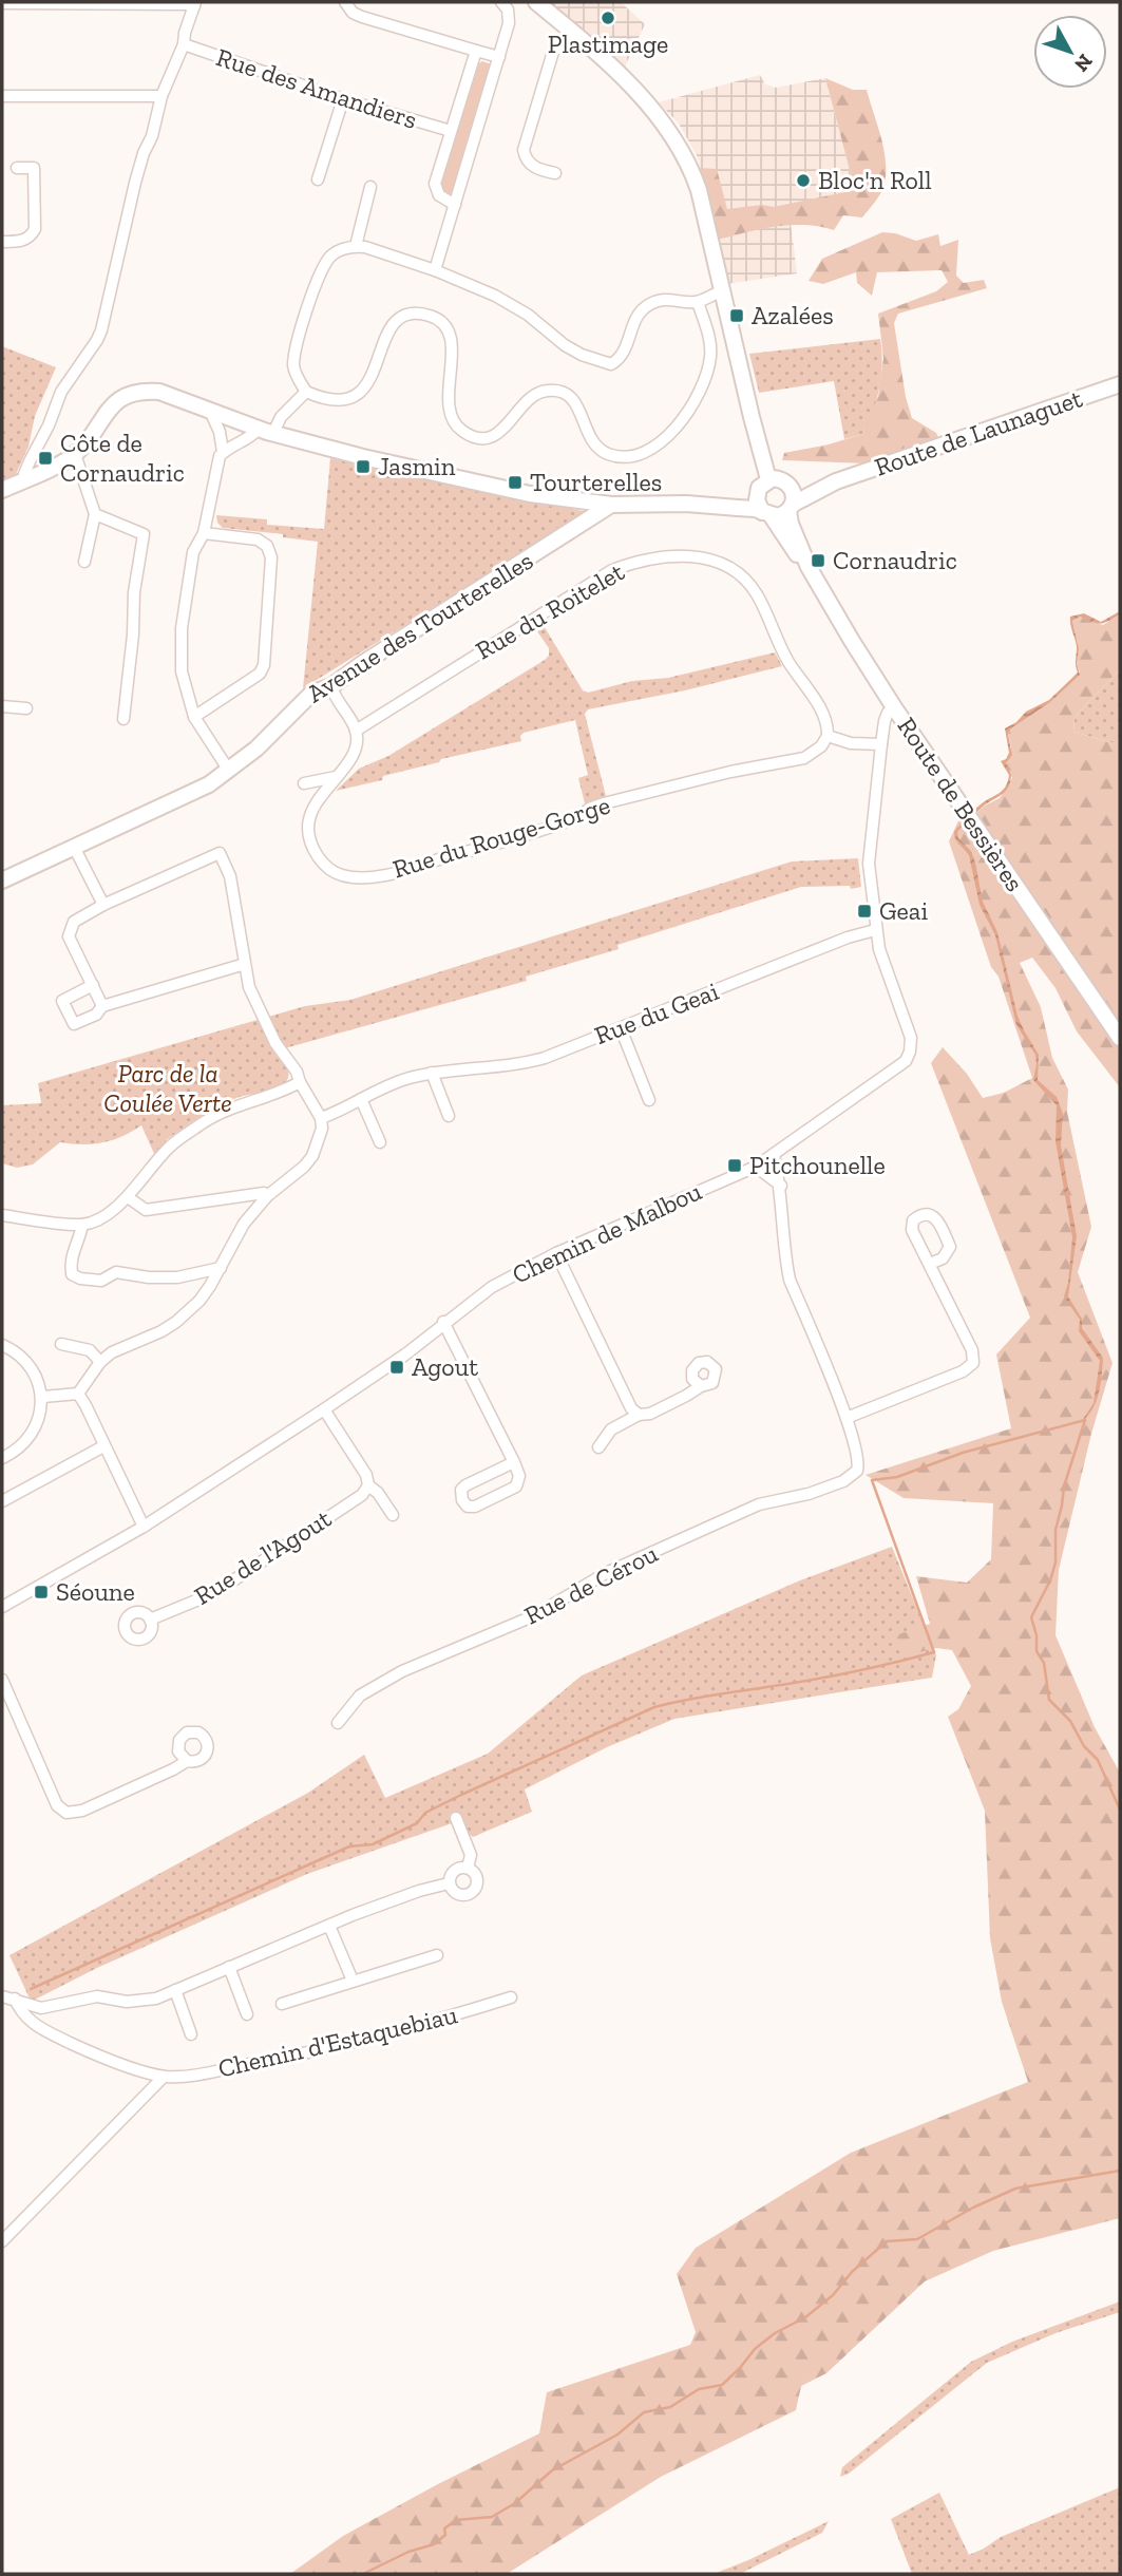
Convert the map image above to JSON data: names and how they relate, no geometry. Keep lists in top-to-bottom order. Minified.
{"streets":{"street":["Rue des Amandiers","Route de Launaguet","Rue du Roitelet","Avenue des Tourterelles","Route de Bessières","Rue du Rouge-Gorge","Rue du Geai","Chemin de Malbou","Rue de l'Agout","Rue de Cérou","Chemin d'Estaquebiau"]},"crossings":[["Route de Launaguet","Route de Bessières"],["Rue du Roitelet","Rue du Rouge-Gorge"],["Route de Bessières","Chemin de Malbou"],["Rue du Geai","Chemin de Malbou"]],"parks":["Parc de la Coulée Verte"],"places":{"other":["Plastimage","Bloc'n Roll"],"transit":["Azalées","Côte de Cornaudric","Jasmin","Tourterelles","Cornaudric","Geai","Pitchounelle","Agout","Séoune"]},"north":"bottom right"}
